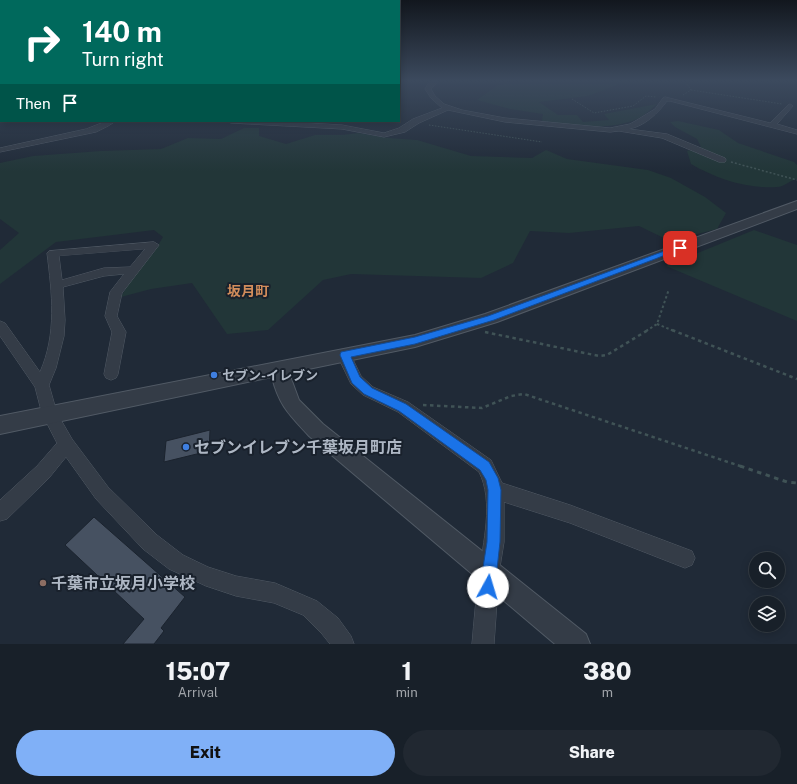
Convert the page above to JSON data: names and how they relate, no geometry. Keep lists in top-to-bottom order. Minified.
{"districts":["坂月町"],"places":["セブン-イレブン","セブンイレブン千葉坂月町店","千葉市立坂月小学校"],"page":{"turn":["140 m","Turn right"],"then":"Then","eta":["15:07","Arrival","1","min","380","m"],"buttons":["Exit","Share"]}}
